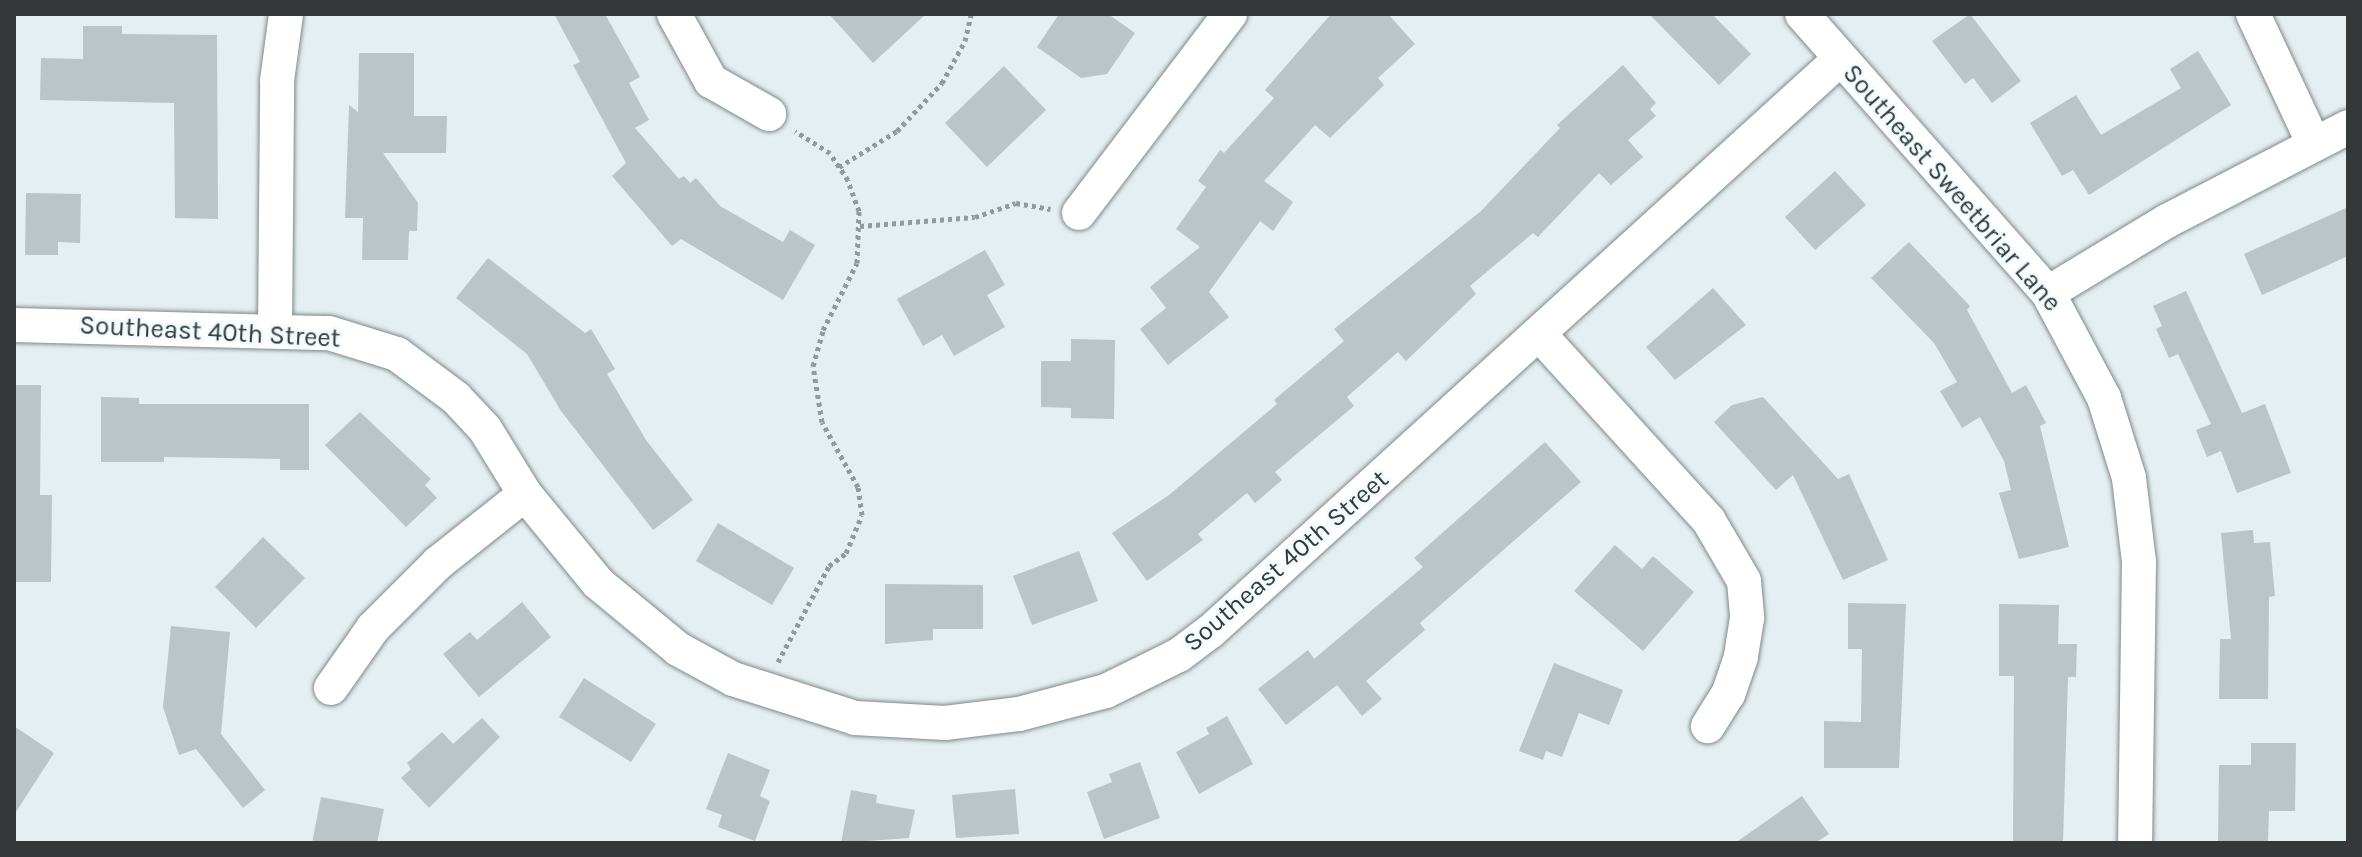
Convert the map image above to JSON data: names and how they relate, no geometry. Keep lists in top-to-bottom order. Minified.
{"streets":{"street":["Southeast Sweetbriar Lane","Southeast 40th Street"]},"crossings":[["Southeast Sweetbriar Lane","Southeast 40th Street"]]}
